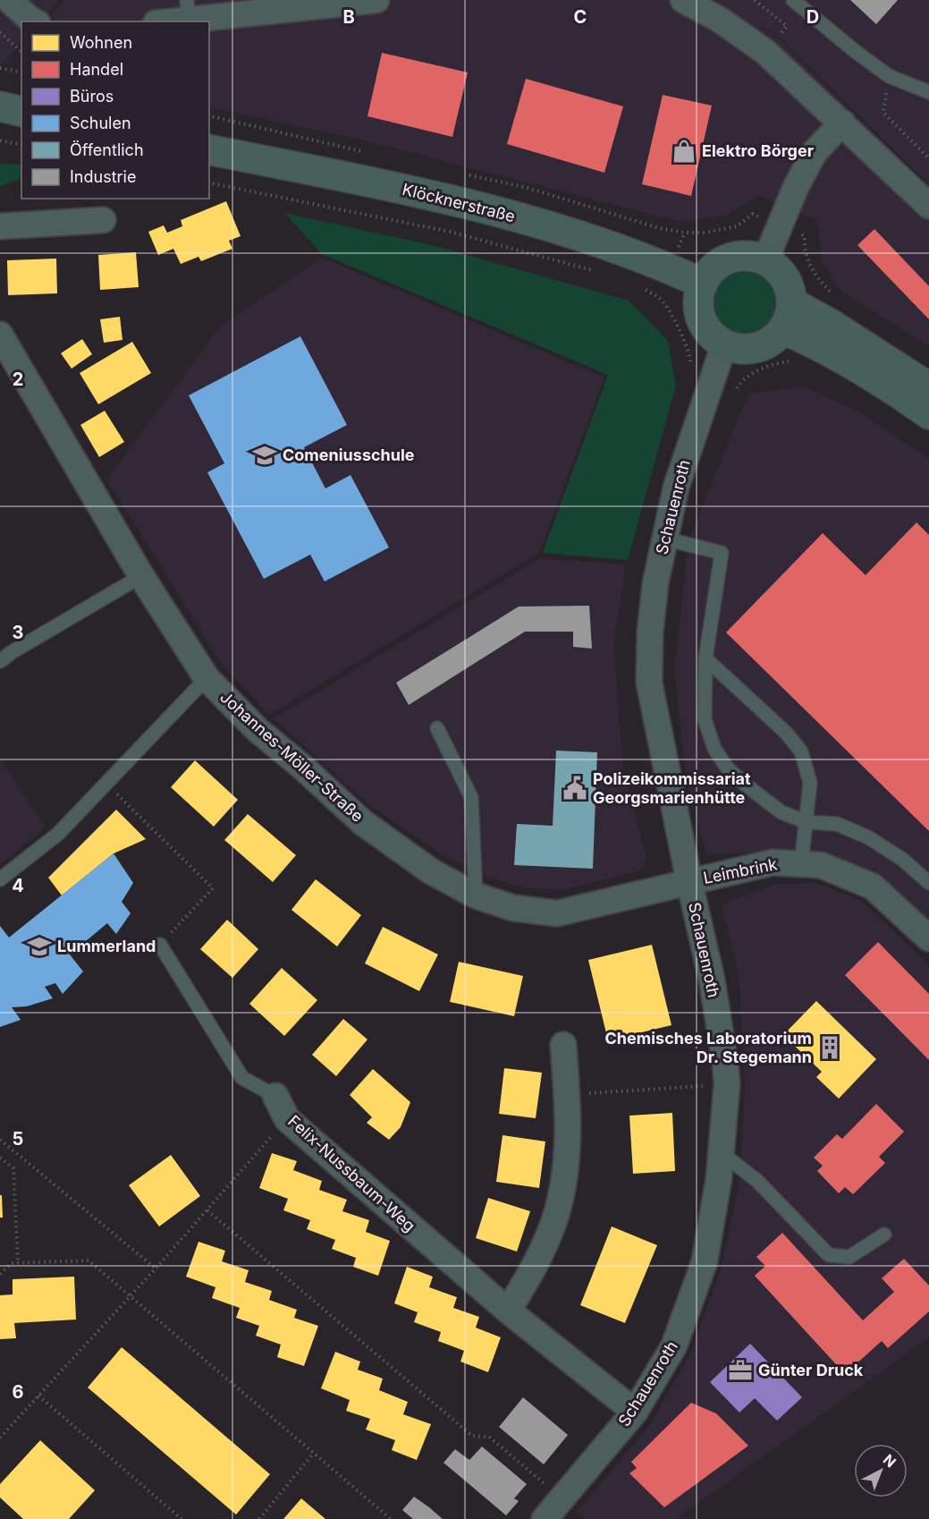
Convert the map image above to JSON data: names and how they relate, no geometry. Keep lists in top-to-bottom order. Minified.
{"streets":{"main road":["Klöcknerstraße"],"street":["Schauenroth","Johannes-Möller-Straße","Leimbrink","Felix-Nussbaum-Weg"]},"crossings":[["Klöcknerstraße","Schauenroth"],["Schauenroth","Johannes-Möller-Straße"],["Schauenroth","Leimbrink"],["Schauenroth","Felix-Nussbaum-Weg"],["Johannes-Möller-Straße","Leimbrink"]],"places":{"shop":["Elektro Börger"],"school or university":["Comeniusschule","Lummerland"],"public building":["Polizeikommissariat Georgsmarienhütte"],"building":["Chemisches Laboratorium Dr. Stegemann"],"office":["Günter Druck"]},"legend":["Wohnen","Handel","Büros","Schulen","Öffentlich","Industrie"],"north":"top right","grid":{"columns":["B","C","D"],"rows":["2","3","4","5","6"]}}
